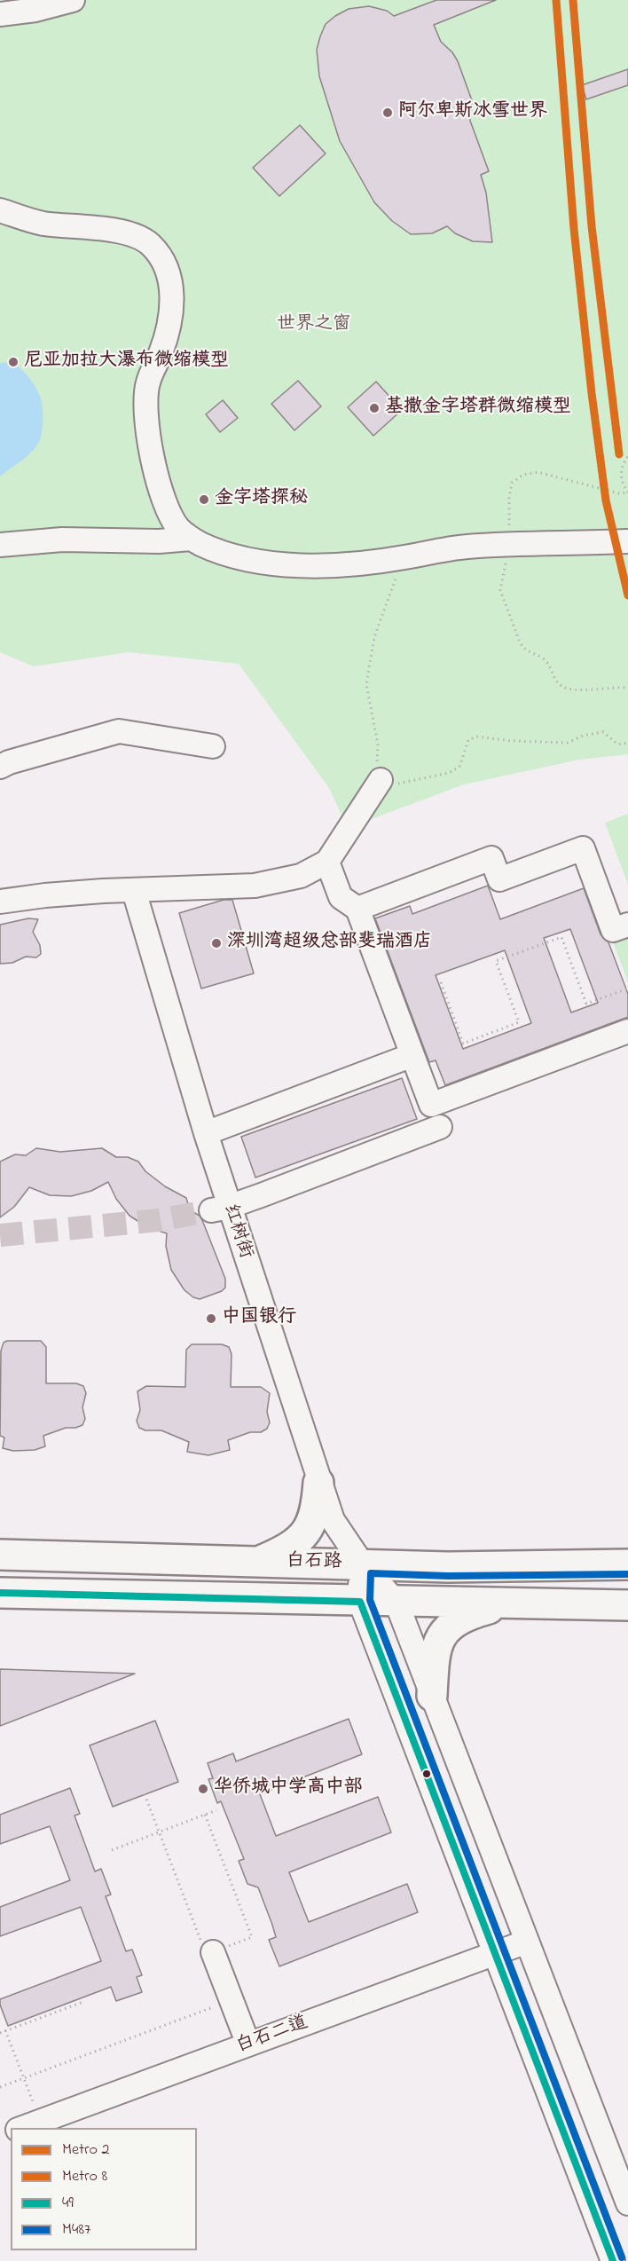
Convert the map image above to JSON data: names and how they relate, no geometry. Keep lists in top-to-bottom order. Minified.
{"streets":{"main road":["白石路"],"street":["红树街","白石二道"]},"crossings":[["红树街","白石路"]],"parks":["世界之窗"],"places":["阿尔卑斯冰雪世界","尼亚加拉大瀑布微缩模型","基撒金字塔群微缩模型","金字塔探秘","深圳湾超级总部斐瑞酒店","中国银行","华侨城中学高中部"],"lines":["metro line 2","metro line 8","transit line M487","transit line 49"],"legend":["Metro 2","Metro 8","49","M487"]}
